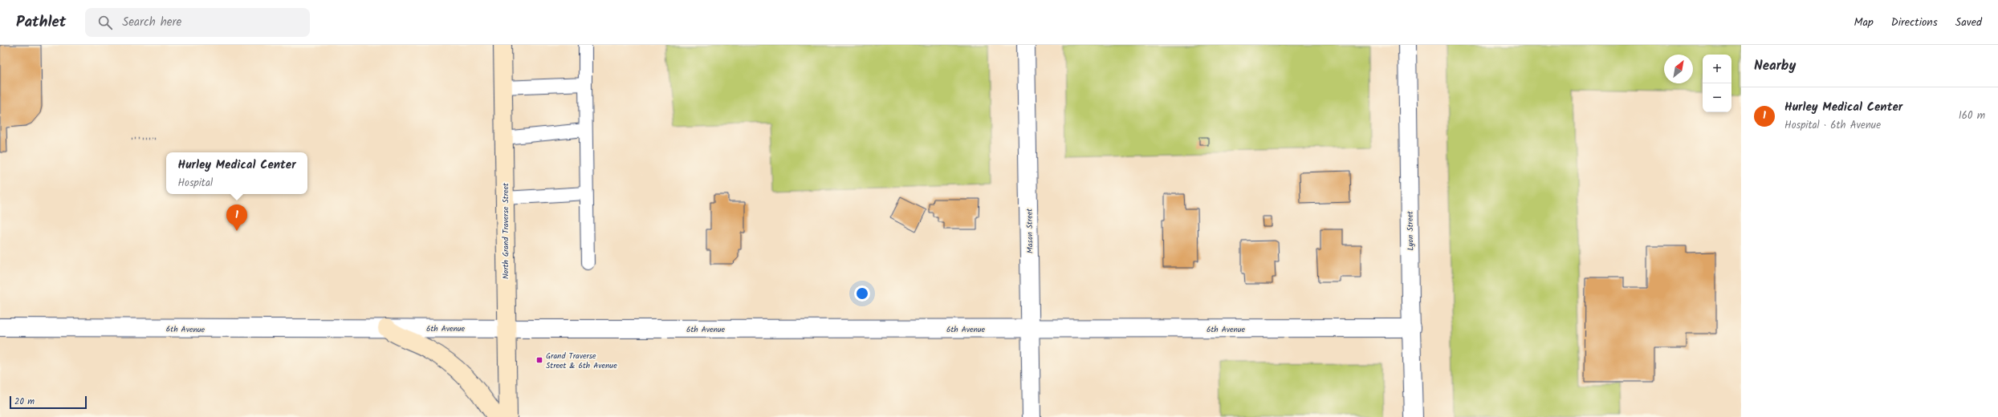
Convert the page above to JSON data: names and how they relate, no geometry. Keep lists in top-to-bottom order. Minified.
{"streets":{"street":["North Grand Traverse Street","Mason Street","Lyon Street","6th Avenue"]},"crossings":[["North Grand Traverse Street","6th Avenue"],["Mason Street","6th Avenue"],["Lyon Street","6th Avenue"]],"places":{"transit":["Grand Traverse Street & 6th Avenue"]},"scale_bar":"20 m","north":"top right","page":{"header":"Pathlet","search":"Search here","nav":["Map","Directions","Saved"],"heading":"Nearby","map_buttons":["+","−"],"list":[{"mark":"1","name":"Hurley Medical Center","note":"Hospital · 6th Avenue","value":"160 m"}],"popup":["Hurley Medical Center","Hospital"],"pins":"1","scale":"20 m"}}
